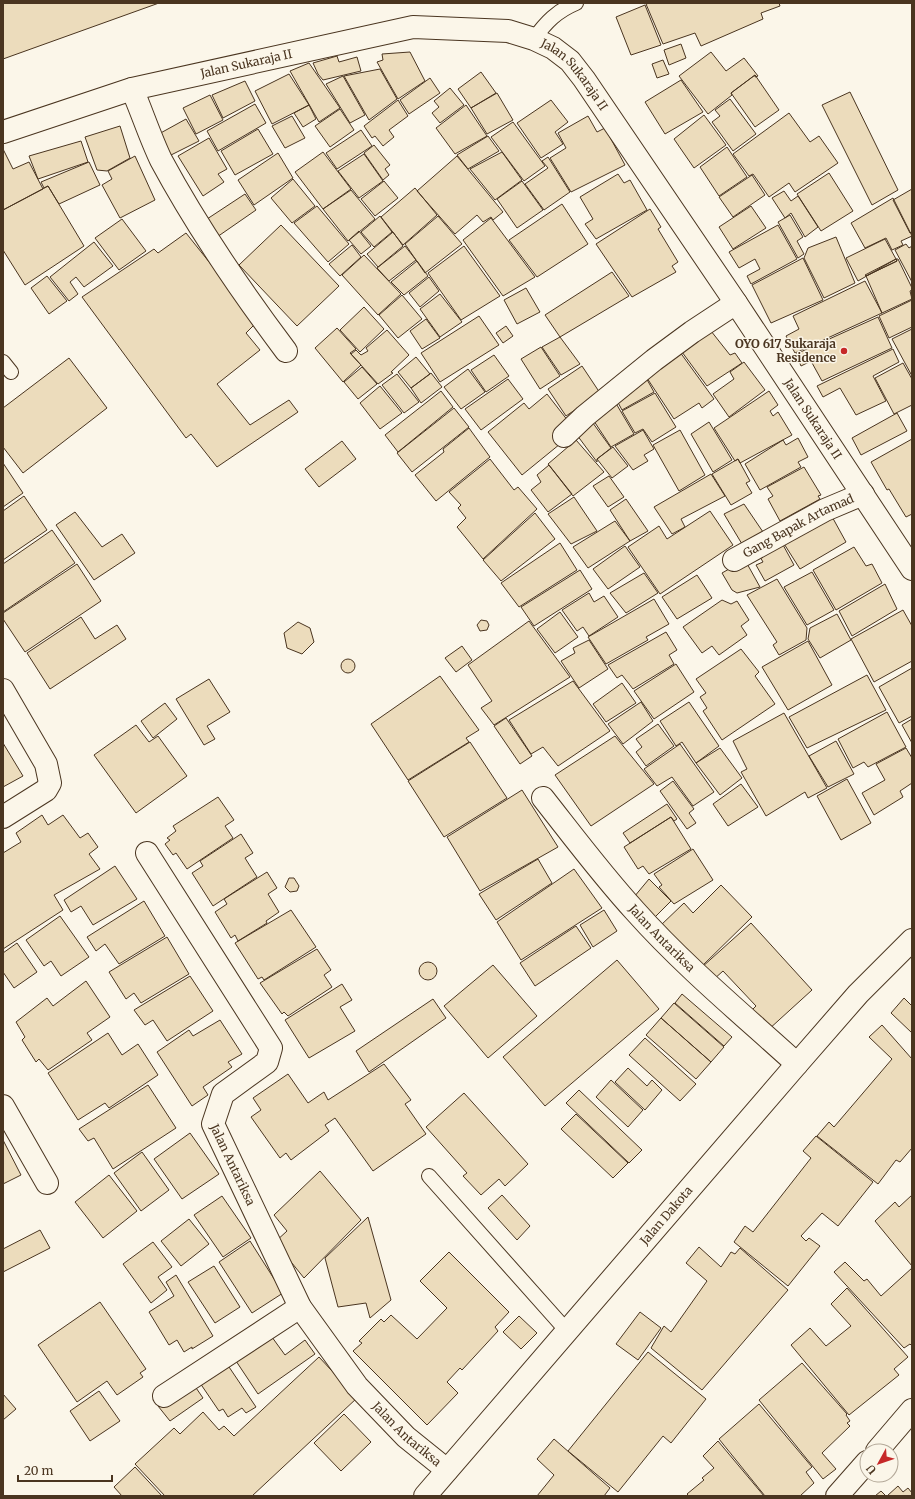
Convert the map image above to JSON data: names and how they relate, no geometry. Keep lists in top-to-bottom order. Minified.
{"streets":{"street":["Jalan Sukaraja II","Gang Bapak Artamad","Jalan Antariksa","Jalan Dakota"]},"crossings":[["Jalan Sukaraja II","Gang Bapak Artamad"],["Jalan Antariksa","Jalan Dakota"]],"places":["OYO 617 Sukaraja Residence"],"scale_bar":"20 m","north":"bottom left"}
